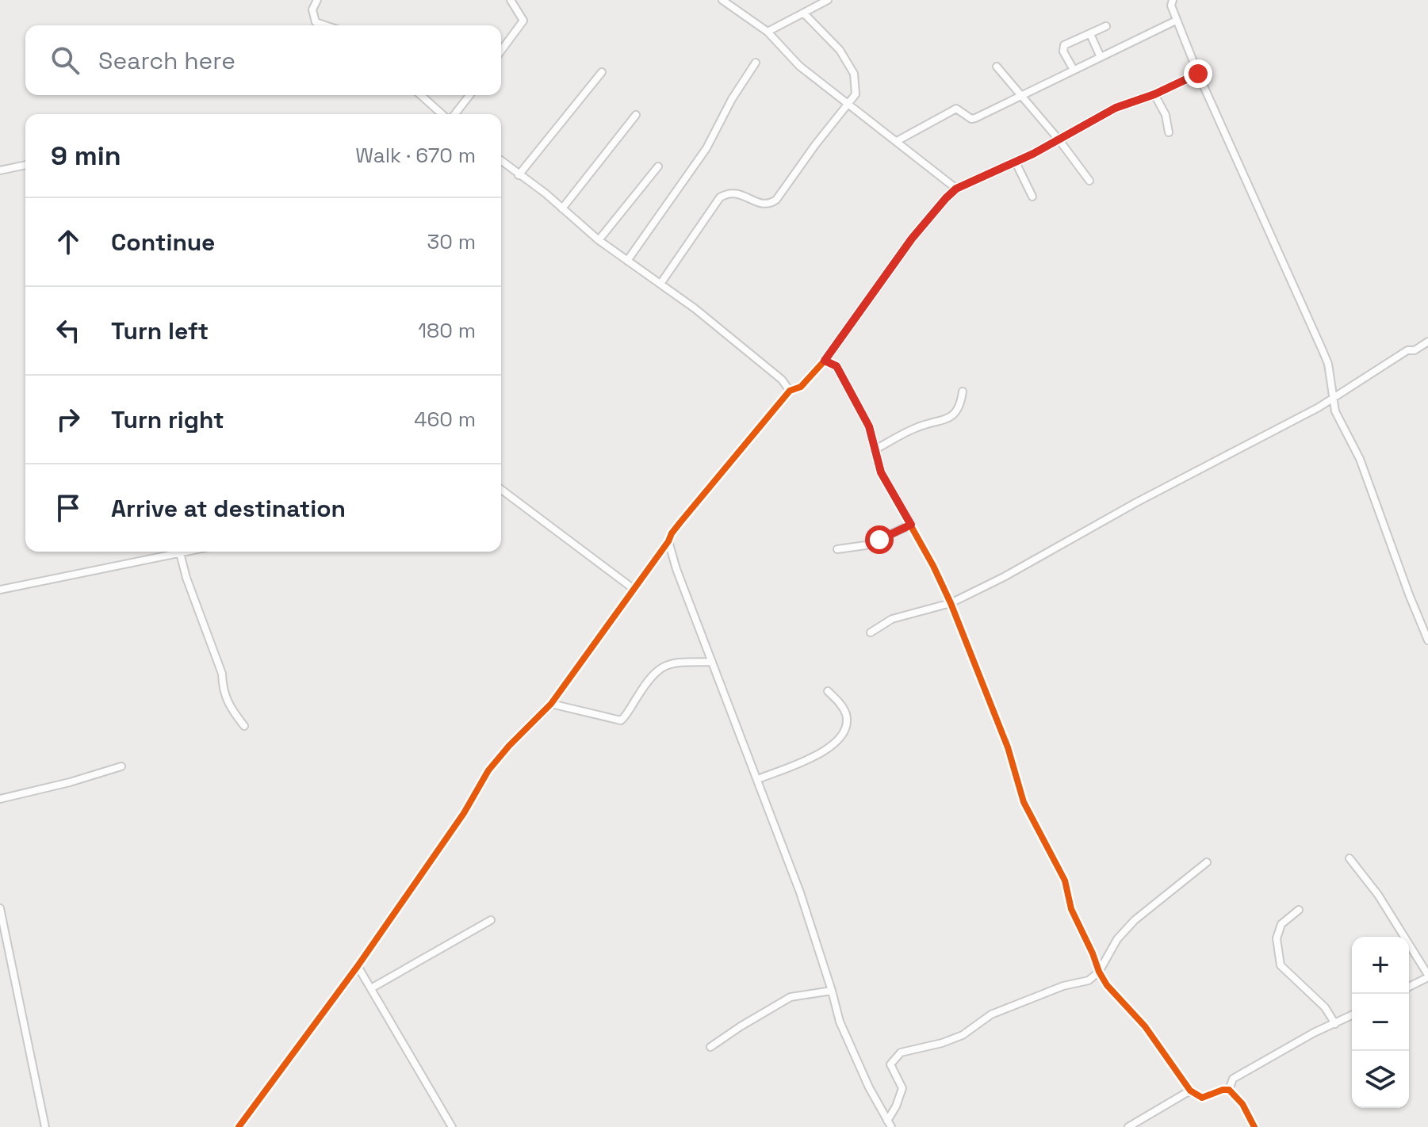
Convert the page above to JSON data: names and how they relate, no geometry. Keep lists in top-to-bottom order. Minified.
{"page":{"search":"Search here","heading":["9 min","Walk · 670 m"],"list":[["Continue","30 m"],["Turn left","180 m"],["Turn right","460 m"],"Arrive at destination"],"map_buttons":["+","−"]}}
